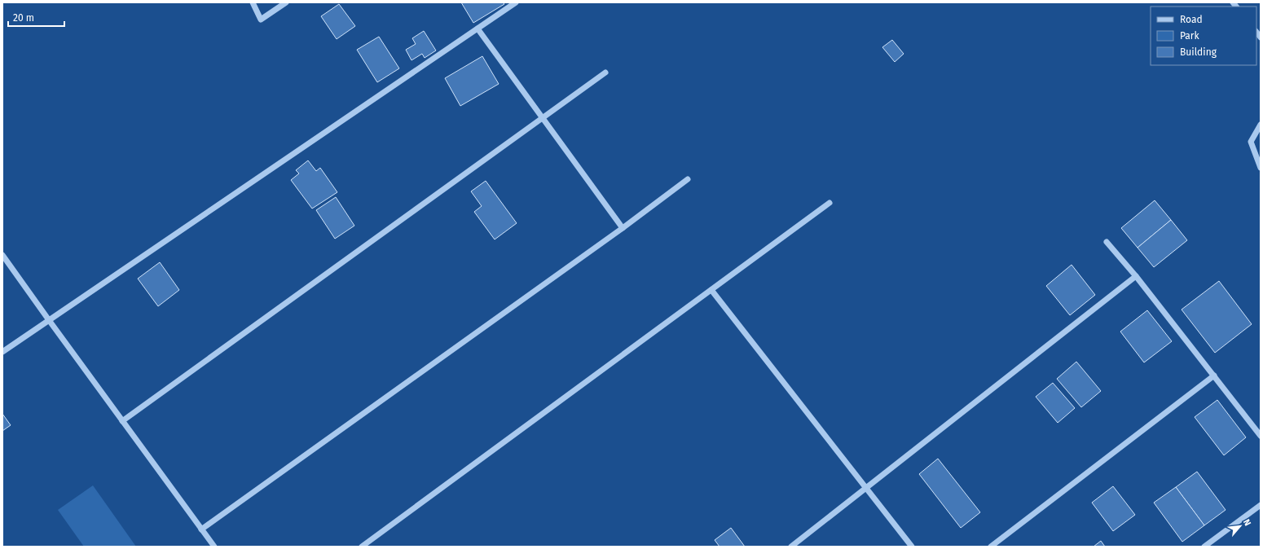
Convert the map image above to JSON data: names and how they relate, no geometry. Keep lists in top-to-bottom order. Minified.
{"legend":["Road","Park","Building"],"scale_bar":"20 m","north":"top right"}
